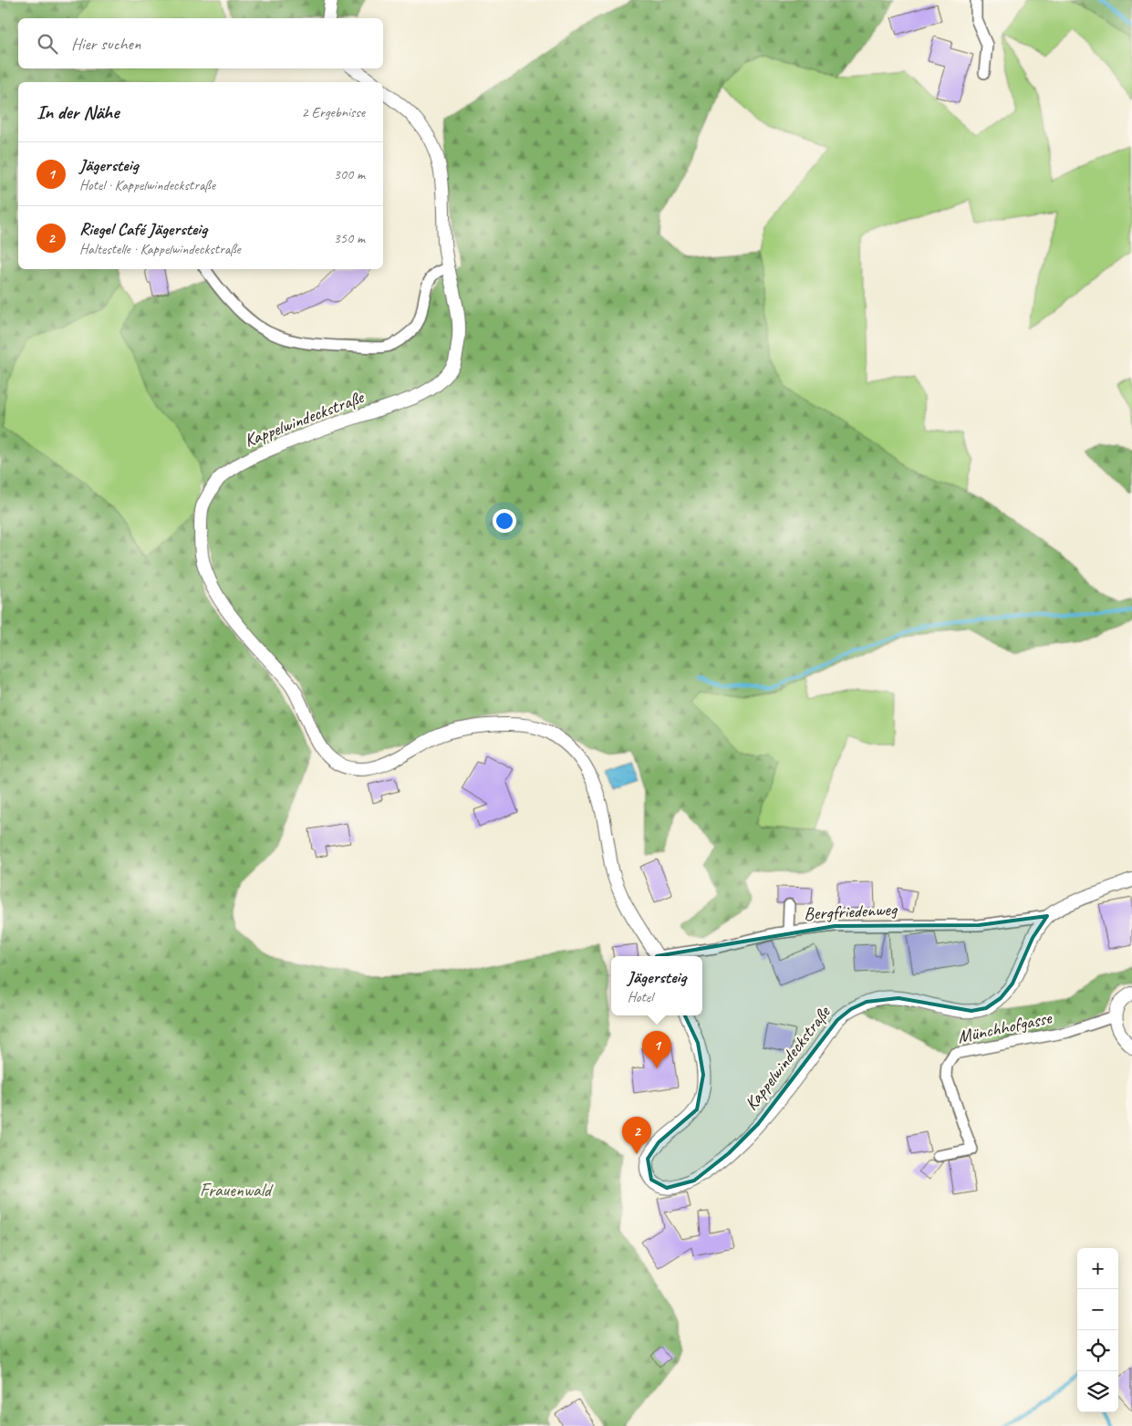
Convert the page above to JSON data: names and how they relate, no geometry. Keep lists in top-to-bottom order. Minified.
{"streets":{"street":["Kappelwindeckstraße","Bergfriedenweg","Münchhofgasse"]},"crossings":[["Kappelwindeckstraße","Bergfriedenweg"]],"parks":["Frauenwald"],"page":{"search":"Hier suchen","heading":["In der Nähe","2 Ergebnisse"],"list":[{"mark":"1","name":"Jägersteig","note":"Hotel · Kappelwindeckstraße","value":"300 m"},{"mark":"2","name":"Riegel Café Jägersteig","note":"Haltestelle · Kappelwindeckstraße","value":"350 m"}],"popup":["Jägersteig","Hotel"],"pins":["1","2"],"map_buttons":["+","−"]}}
